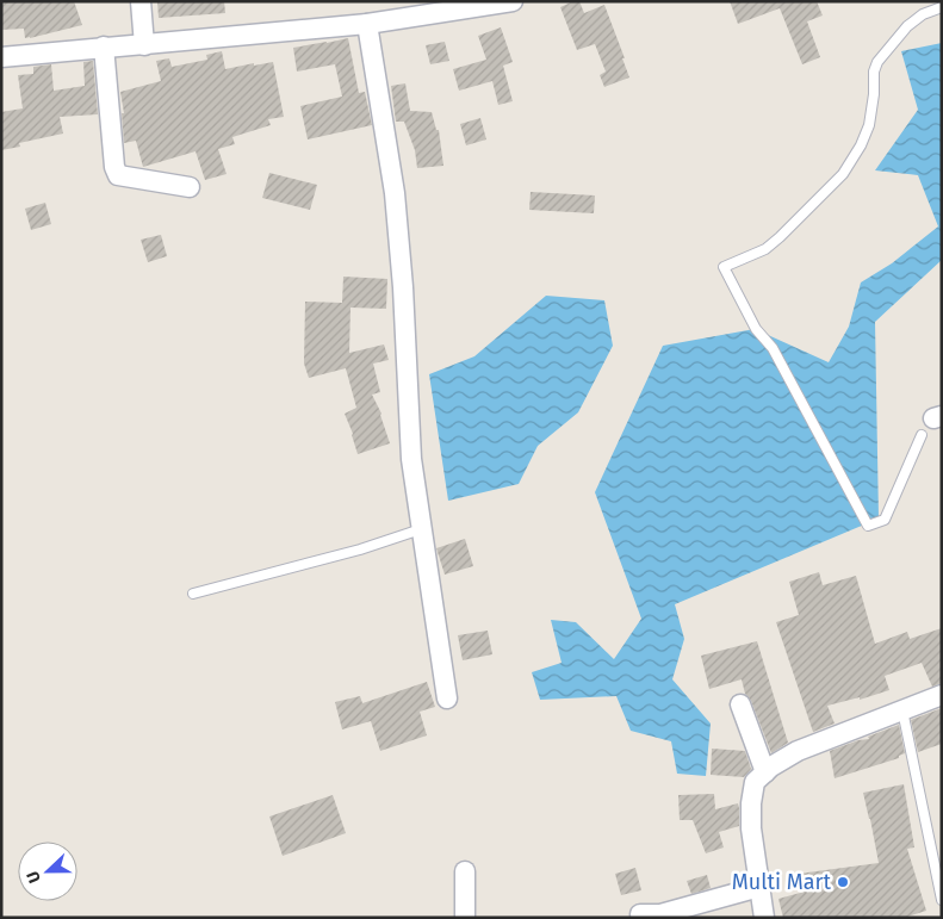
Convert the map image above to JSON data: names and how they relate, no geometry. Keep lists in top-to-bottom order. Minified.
{"places":["Multi Mart"],"north":"left"}
